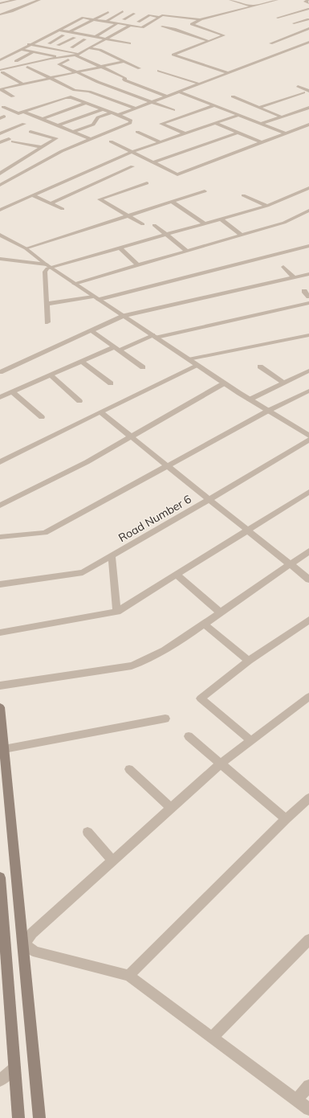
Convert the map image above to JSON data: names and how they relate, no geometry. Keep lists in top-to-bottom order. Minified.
{"streets":{"street":["Road Number 6"]}}
